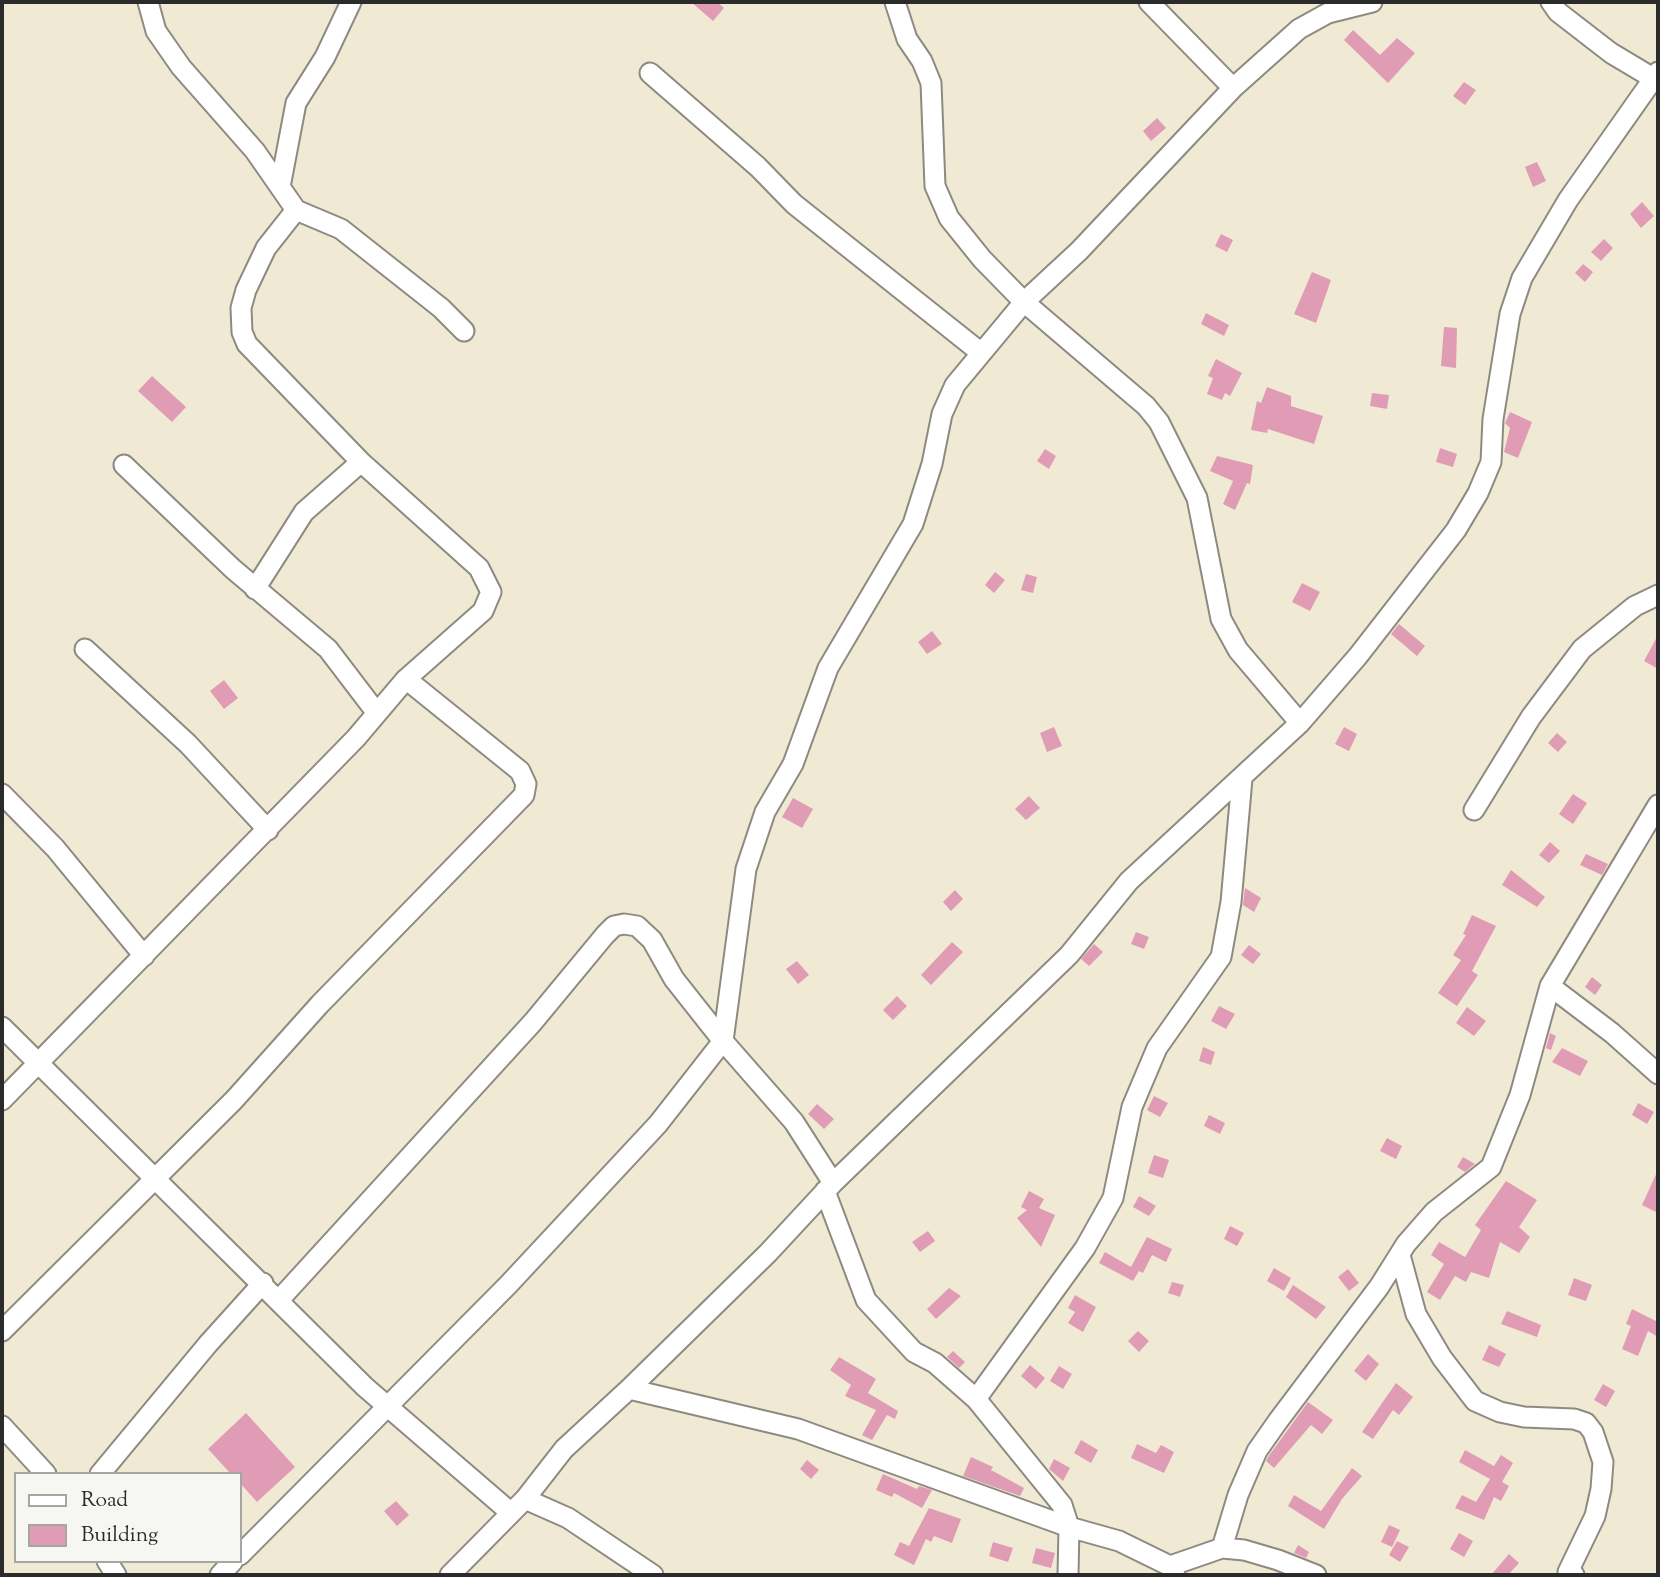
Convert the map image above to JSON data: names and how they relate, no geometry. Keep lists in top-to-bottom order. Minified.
{"legend":["Road","Building"]}
